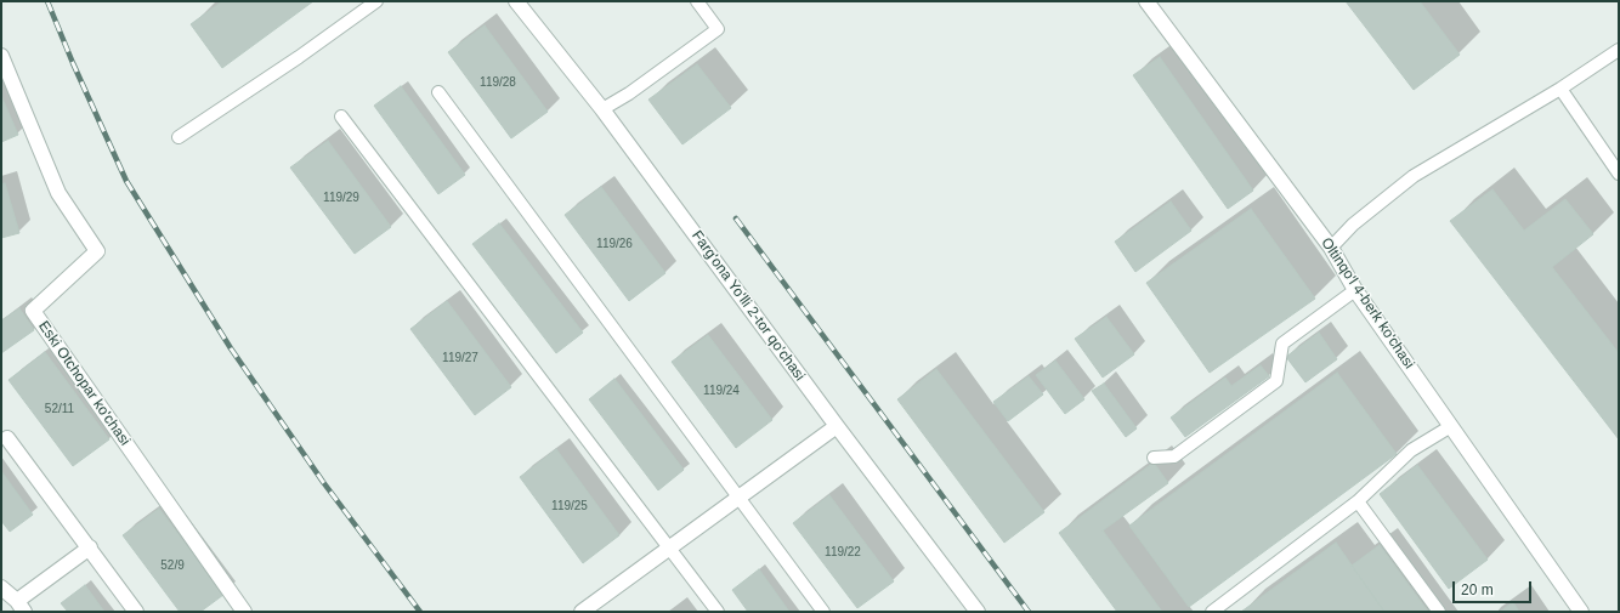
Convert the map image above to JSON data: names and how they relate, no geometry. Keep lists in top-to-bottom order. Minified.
{"streets":{"street":["Oltinqo'l 4-berk ko'chasi","Farg'ona Yo'lli 2-tor qo'chasi","Eski Otchopar ko'chasi"]},"house_numbers":["119/28","119/29","119/26","119/27","119/24","52/11","119/25","119/22","52/9"],"scale_bar":"20 m"}
